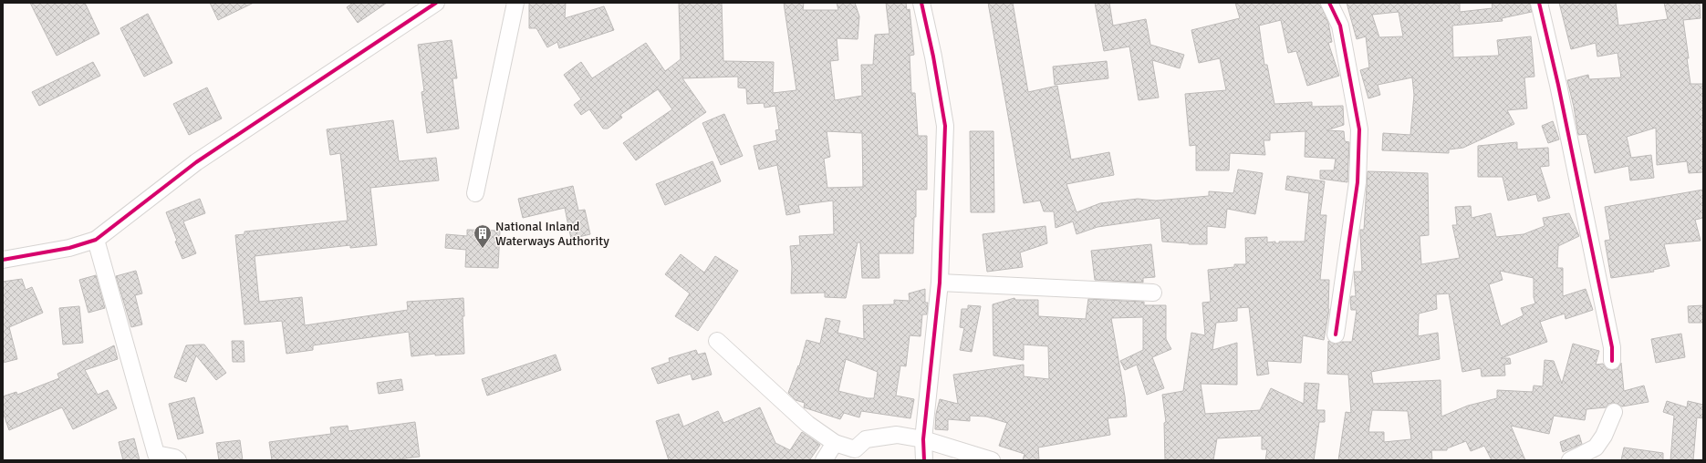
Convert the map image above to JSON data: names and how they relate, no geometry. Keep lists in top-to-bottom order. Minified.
{"places":{"building":["National Inland Waterways Authority"]}}
